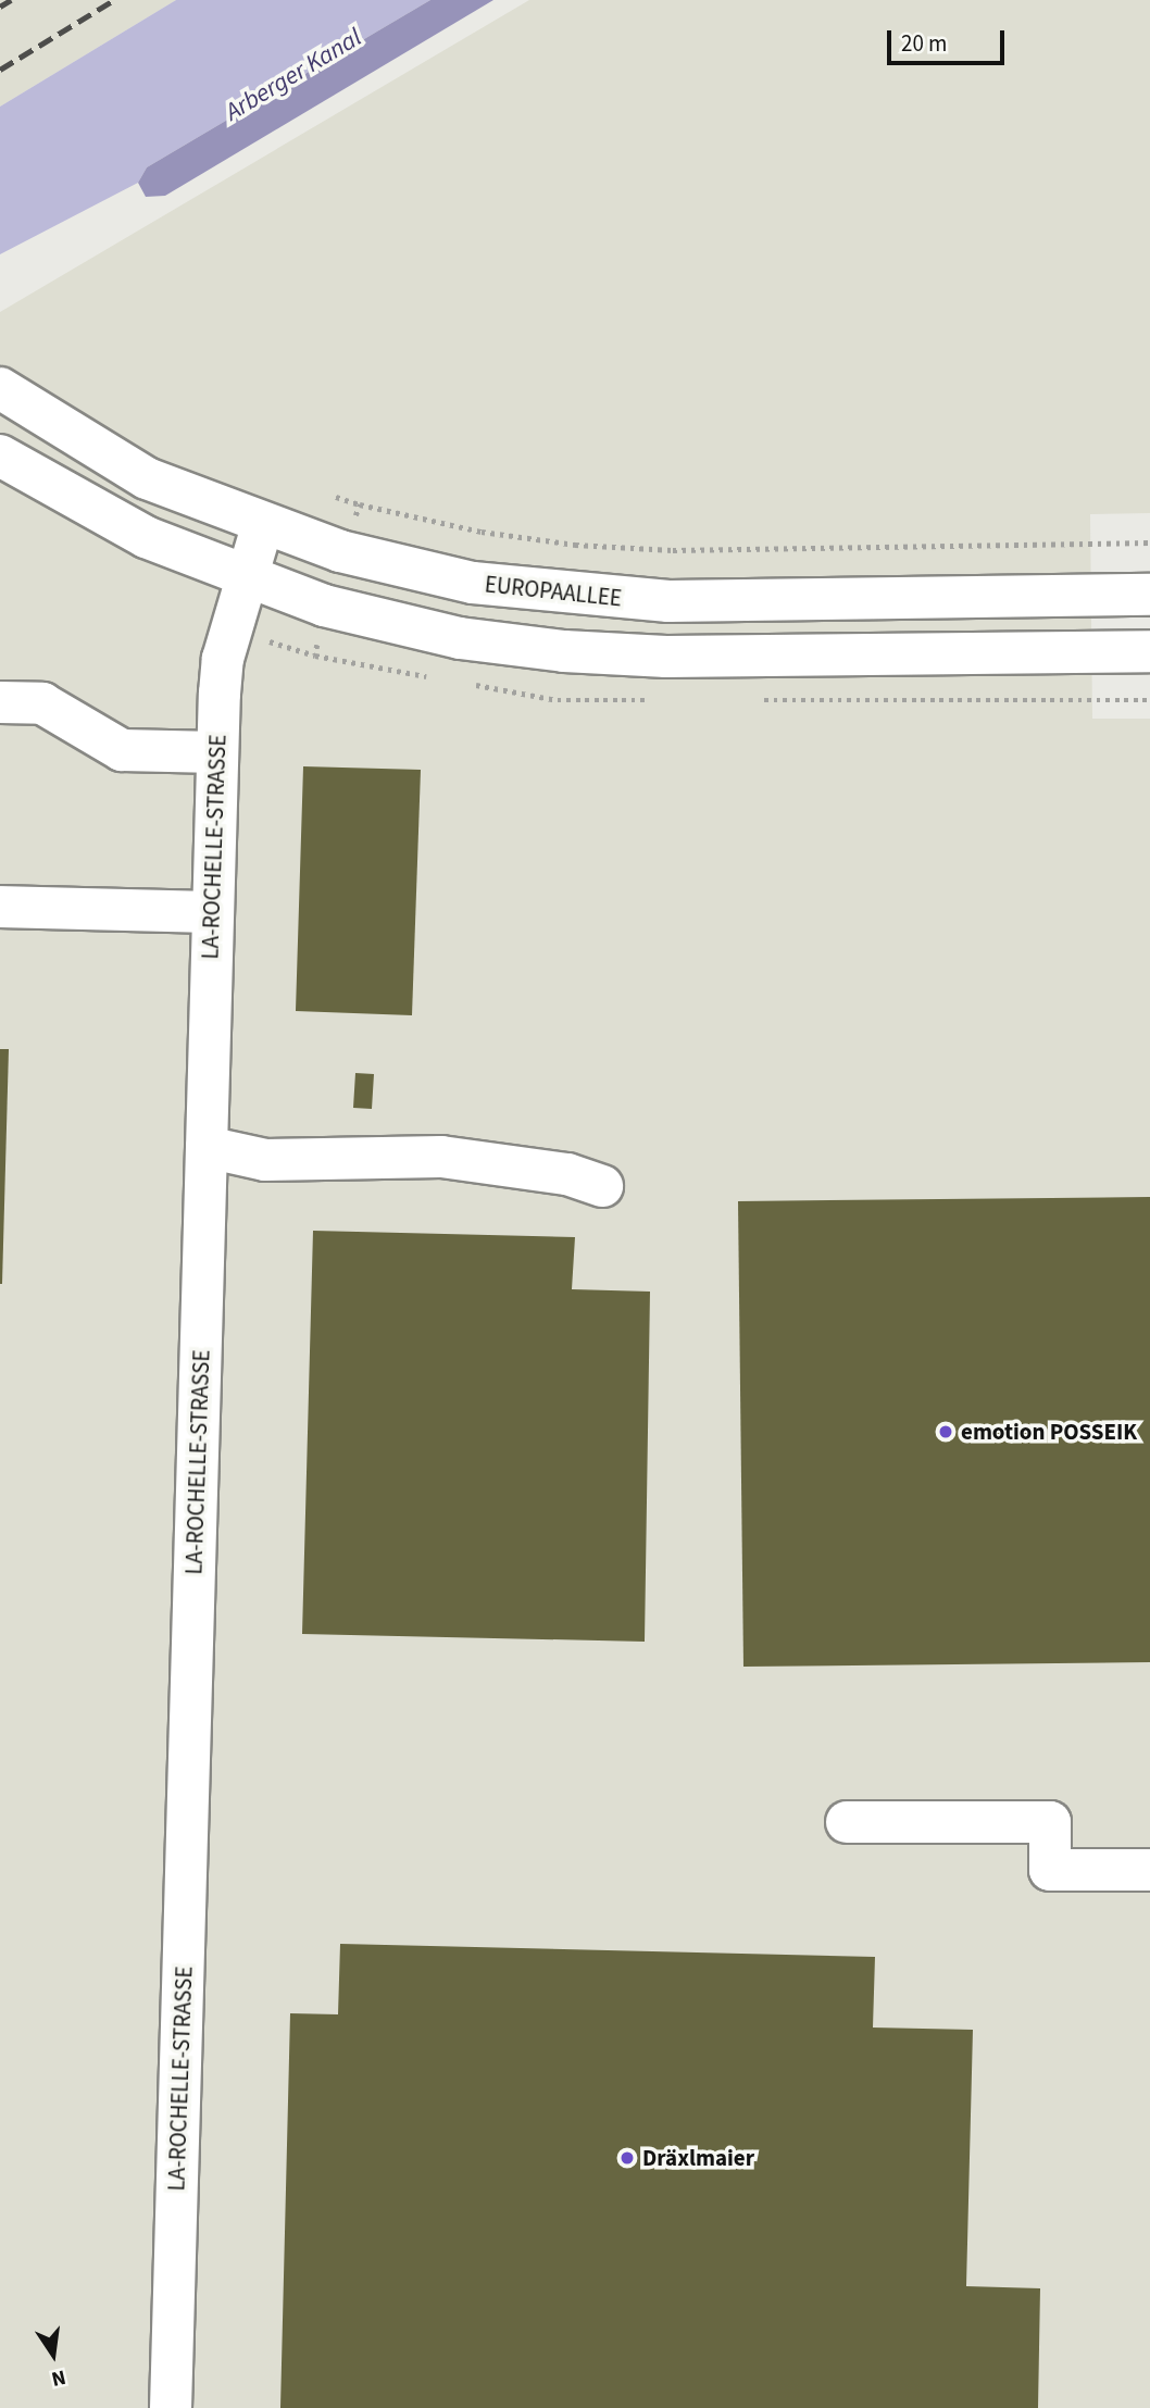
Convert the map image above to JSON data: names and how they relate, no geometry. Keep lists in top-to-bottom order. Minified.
{"streets":{"street":["EUROPAALLEE","LA-ROCHELLE-STRASSE"]},"crossings":[["EUROPAALLEE","LA-ROCHELLE-STRASSE"]],"water":["Arberger Kanal"],"places":["emotion POSSEIK","Dräxlmaier"],"scale_bar":"20 m","north":"bottom"}
